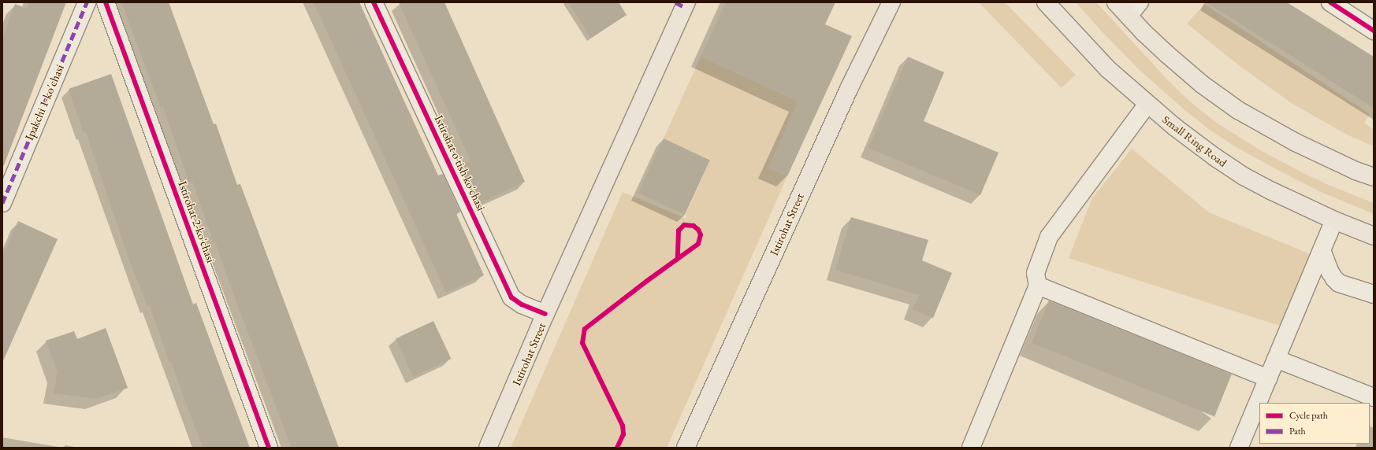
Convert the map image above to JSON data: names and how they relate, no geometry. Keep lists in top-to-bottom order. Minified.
{"streets":{"main road":["Small Ring Road","Istirohat Street"],"street":["Ipakchi 1-ko'chasi","Istirohat o'tish ko'chasi","Istirohat 2-ko'chasi"]},"crossings":[["Istirohat o'tish ko'chasi","Istirohat Street"]],"legend":["Cycle path","Path"]}
